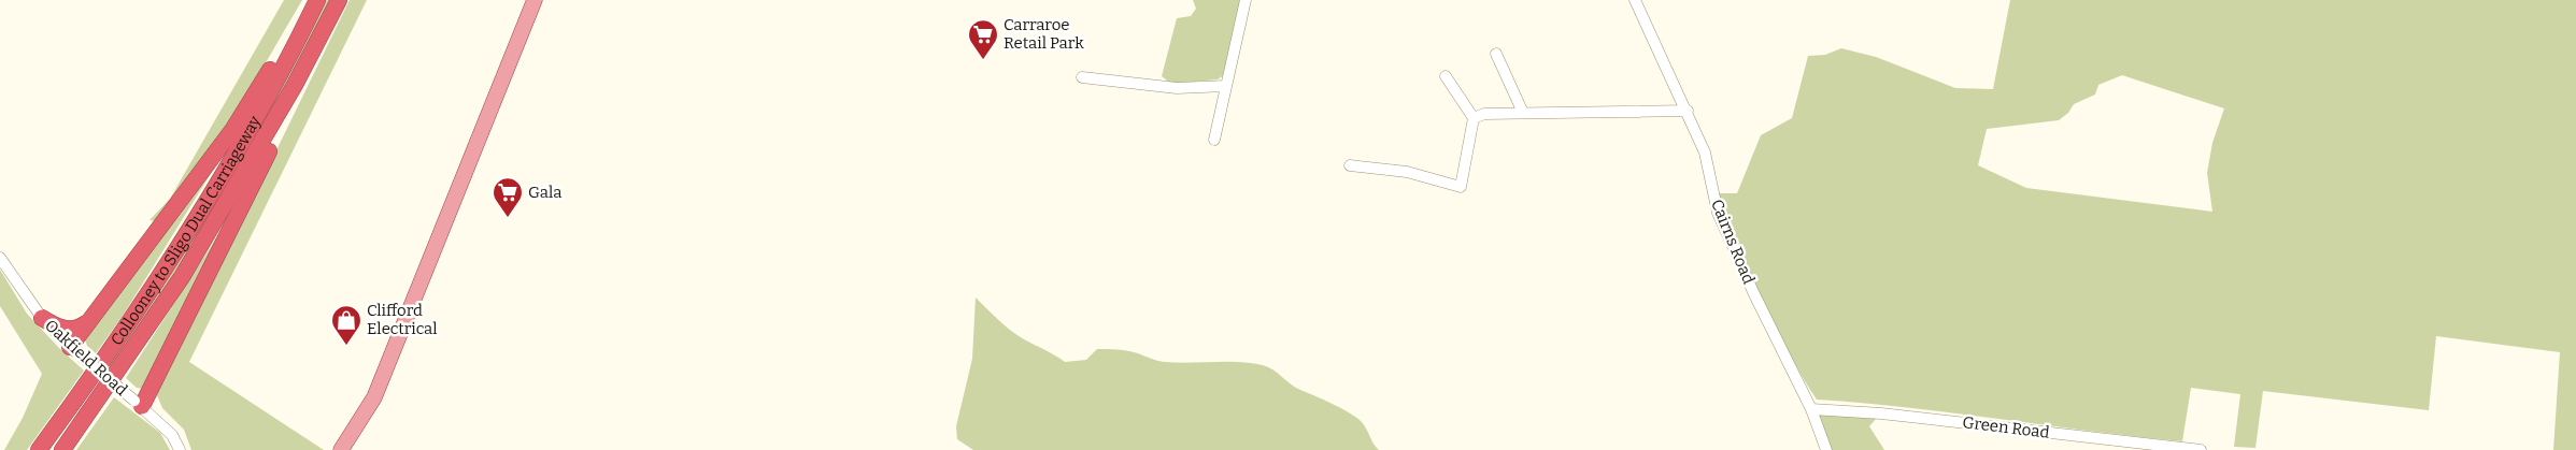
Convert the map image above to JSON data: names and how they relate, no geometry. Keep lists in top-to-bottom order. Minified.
{"streets":{"highway":["Collooney to Sligo Dual Carriageway"],"street":["Cairns Road","Oakfield Road","Green Road"]},"crossings":[["Cairns Road","Green Road"]],"places":{"supermarket":["Carraroe Retail Park","Gala"],"shop":["Clifford Electrical"]}}
